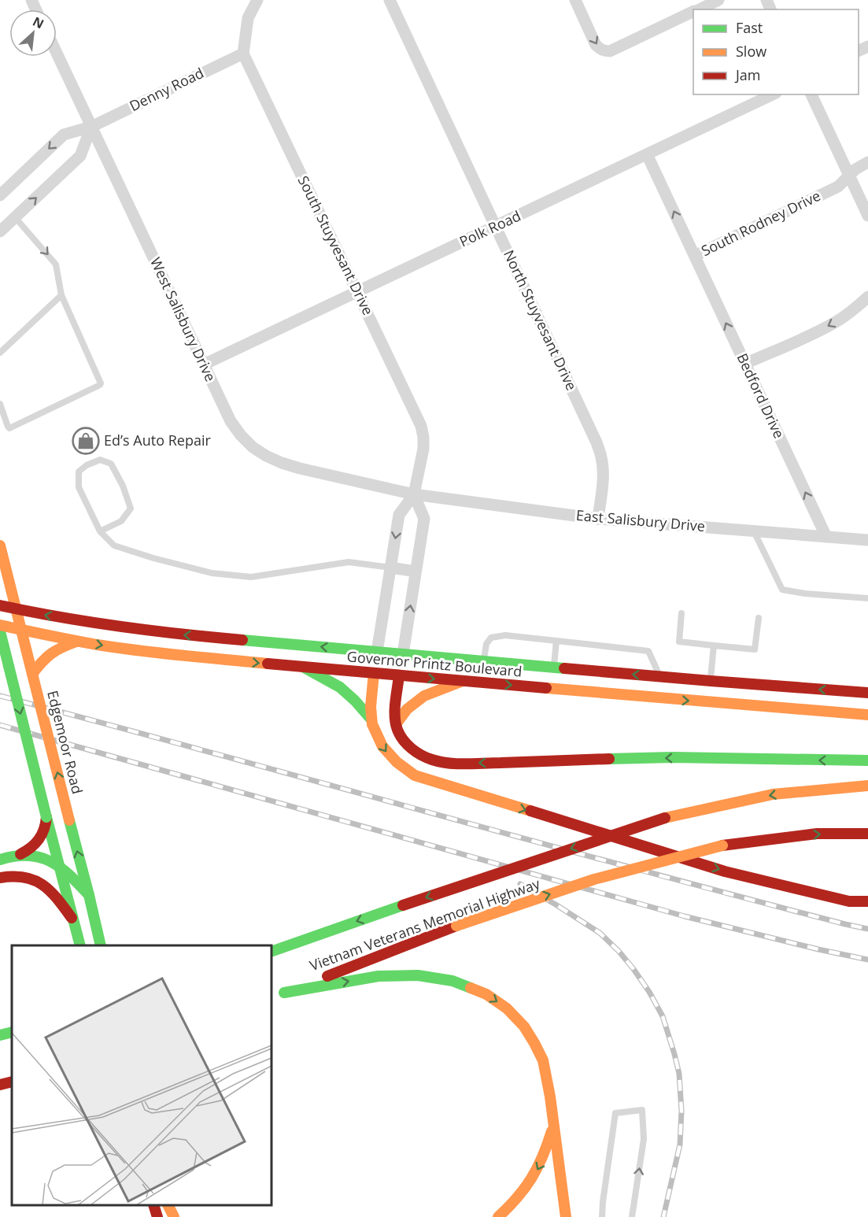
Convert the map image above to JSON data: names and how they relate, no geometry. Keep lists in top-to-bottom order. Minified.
{"streets":{"main road":["Governor Printz Boulevard","Edgemoor Road","Vietnam Veterans Memorial Highway"],"street":["Denny Road","South Rodney Drive","Polk Road","South Stuyvesant Drive","West Salisbury Drive","North Stuyvesant Drive","Bedford Drive","East Salisbury Drive"]},"crossings":[["Denny Road","South Stuyvesant Drive"],["Denny Road","West Salisbury Drive"],["South Rodney Drive","Polk Road"],["South Rodney Drive","Bedford Drive"],["Polk Road","South Stuyvesant Drive"],["Polk Road","West Salisbury Drive"],["Polk Road","North Stuyvesant Drive"],["South Stuyvesant Drive","West Salisbury Drive"],["South Stuyvesant Drive","East Salisbury Drive"],["South Stuyvesant Drive","Governor Printz Boulevard"],["West Salisbury Drive","East Salisbury Drive"],["North Stuyvesant Drive","East Salisbury Drive"],["Bedford Drive","East Salisbury Drive"],["Governor Printz Boulevard","Edgemoor Road"]],"one_way":["South Rodney Drive","Bedford Drive"],"places":{"shop":["Ed’s Auto Repair"]},"legend":["Fast","Slow","Jam"],"north":"top right"}
